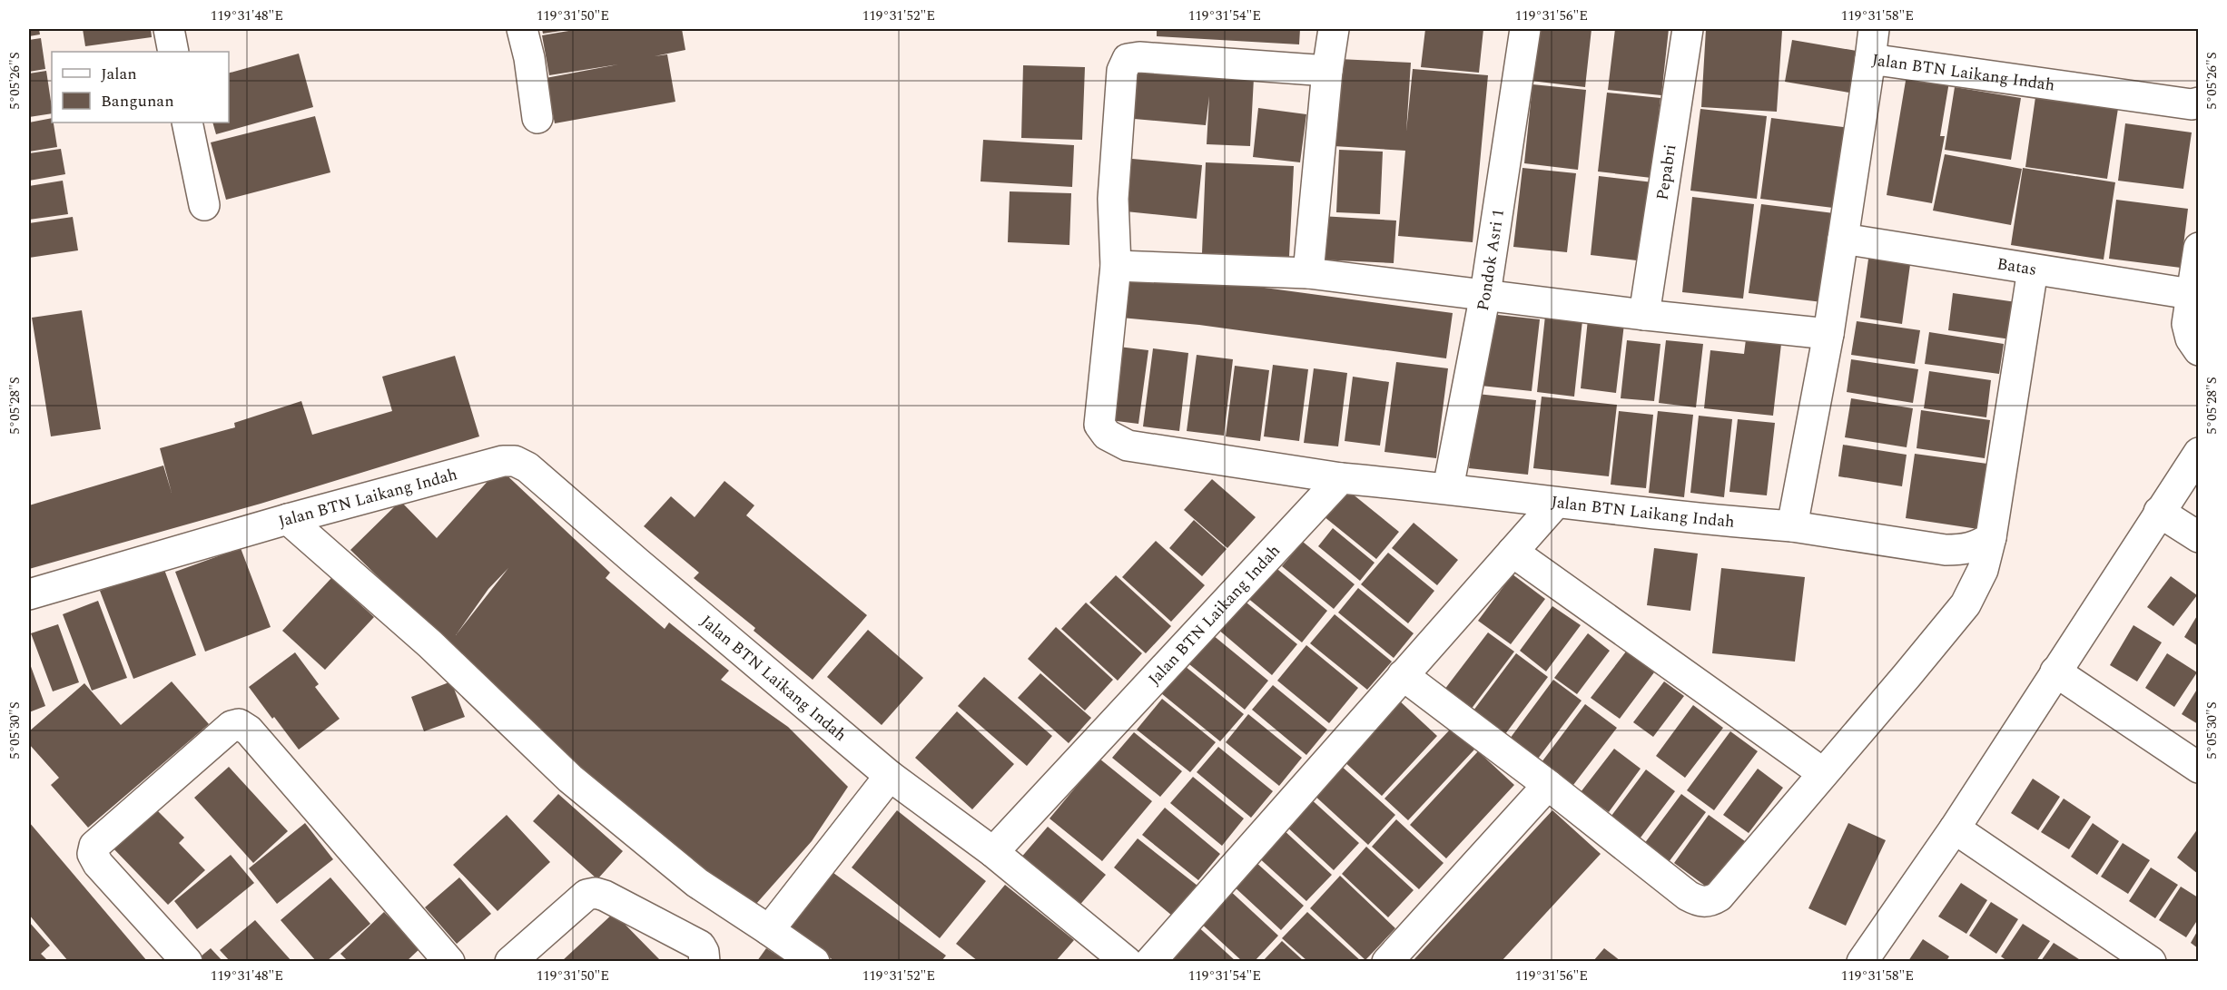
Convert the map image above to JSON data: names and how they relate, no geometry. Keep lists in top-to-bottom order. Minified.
{"streets":{"street":["Jalan BTN Laikang Indah","Pepabri","Pondok Asri 1","Batas"]},"crossings":[["Jalan BTN Laikang Indah","Pondok Asri 1"],["Jalan BTN Laikang Indah","Batas"]],"legend":["Jalan","Bangunan"],"coordinates":["119°31'48\"E","119°31'50\"E","119°31'52\"E","119°31'54\"E","119°31'56\"E","119°31'58\"E","5°05'26\"S","5°05'28\"S","5°05'30\"S"]}
